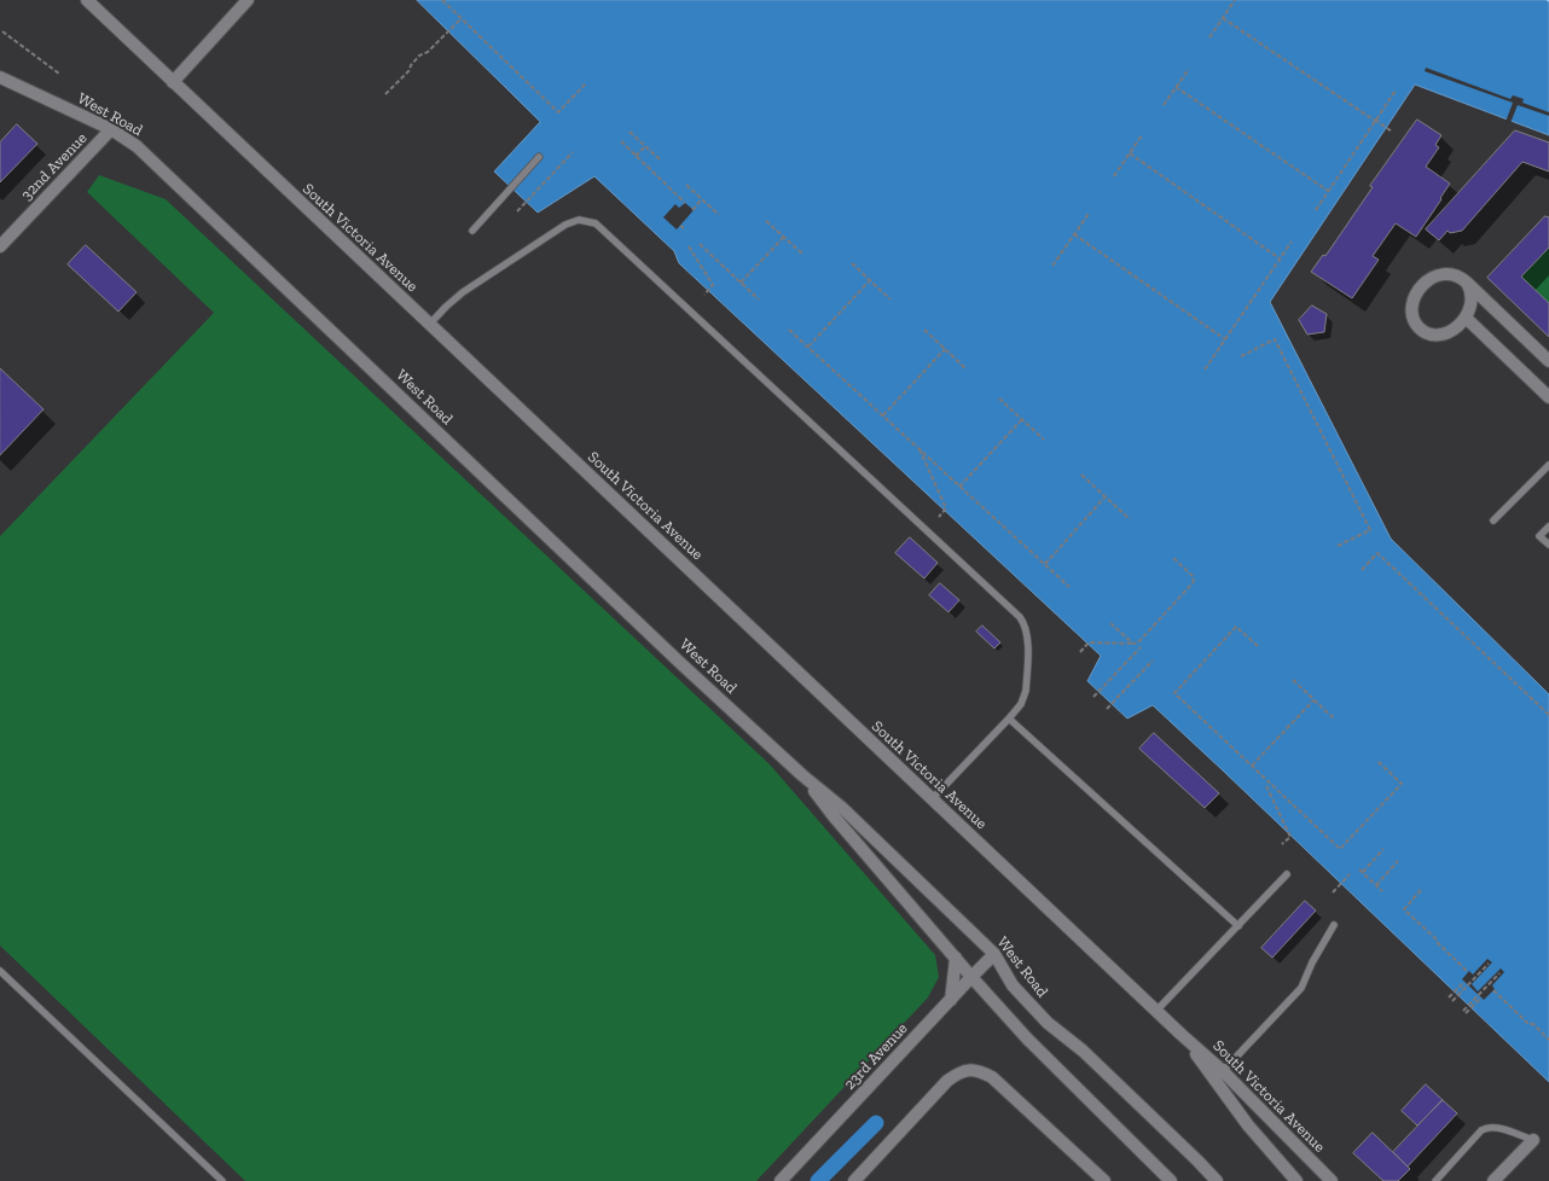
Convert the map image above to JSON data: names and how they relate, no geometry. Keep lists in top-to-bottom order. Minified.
{"streets":{"street":["West Road","32nd Avenue","South Victoria Avenue","23rd Avenue"]},"crossings":[["West Road","32nd Avenue"],["West Road","23rd Avenue"]]}
